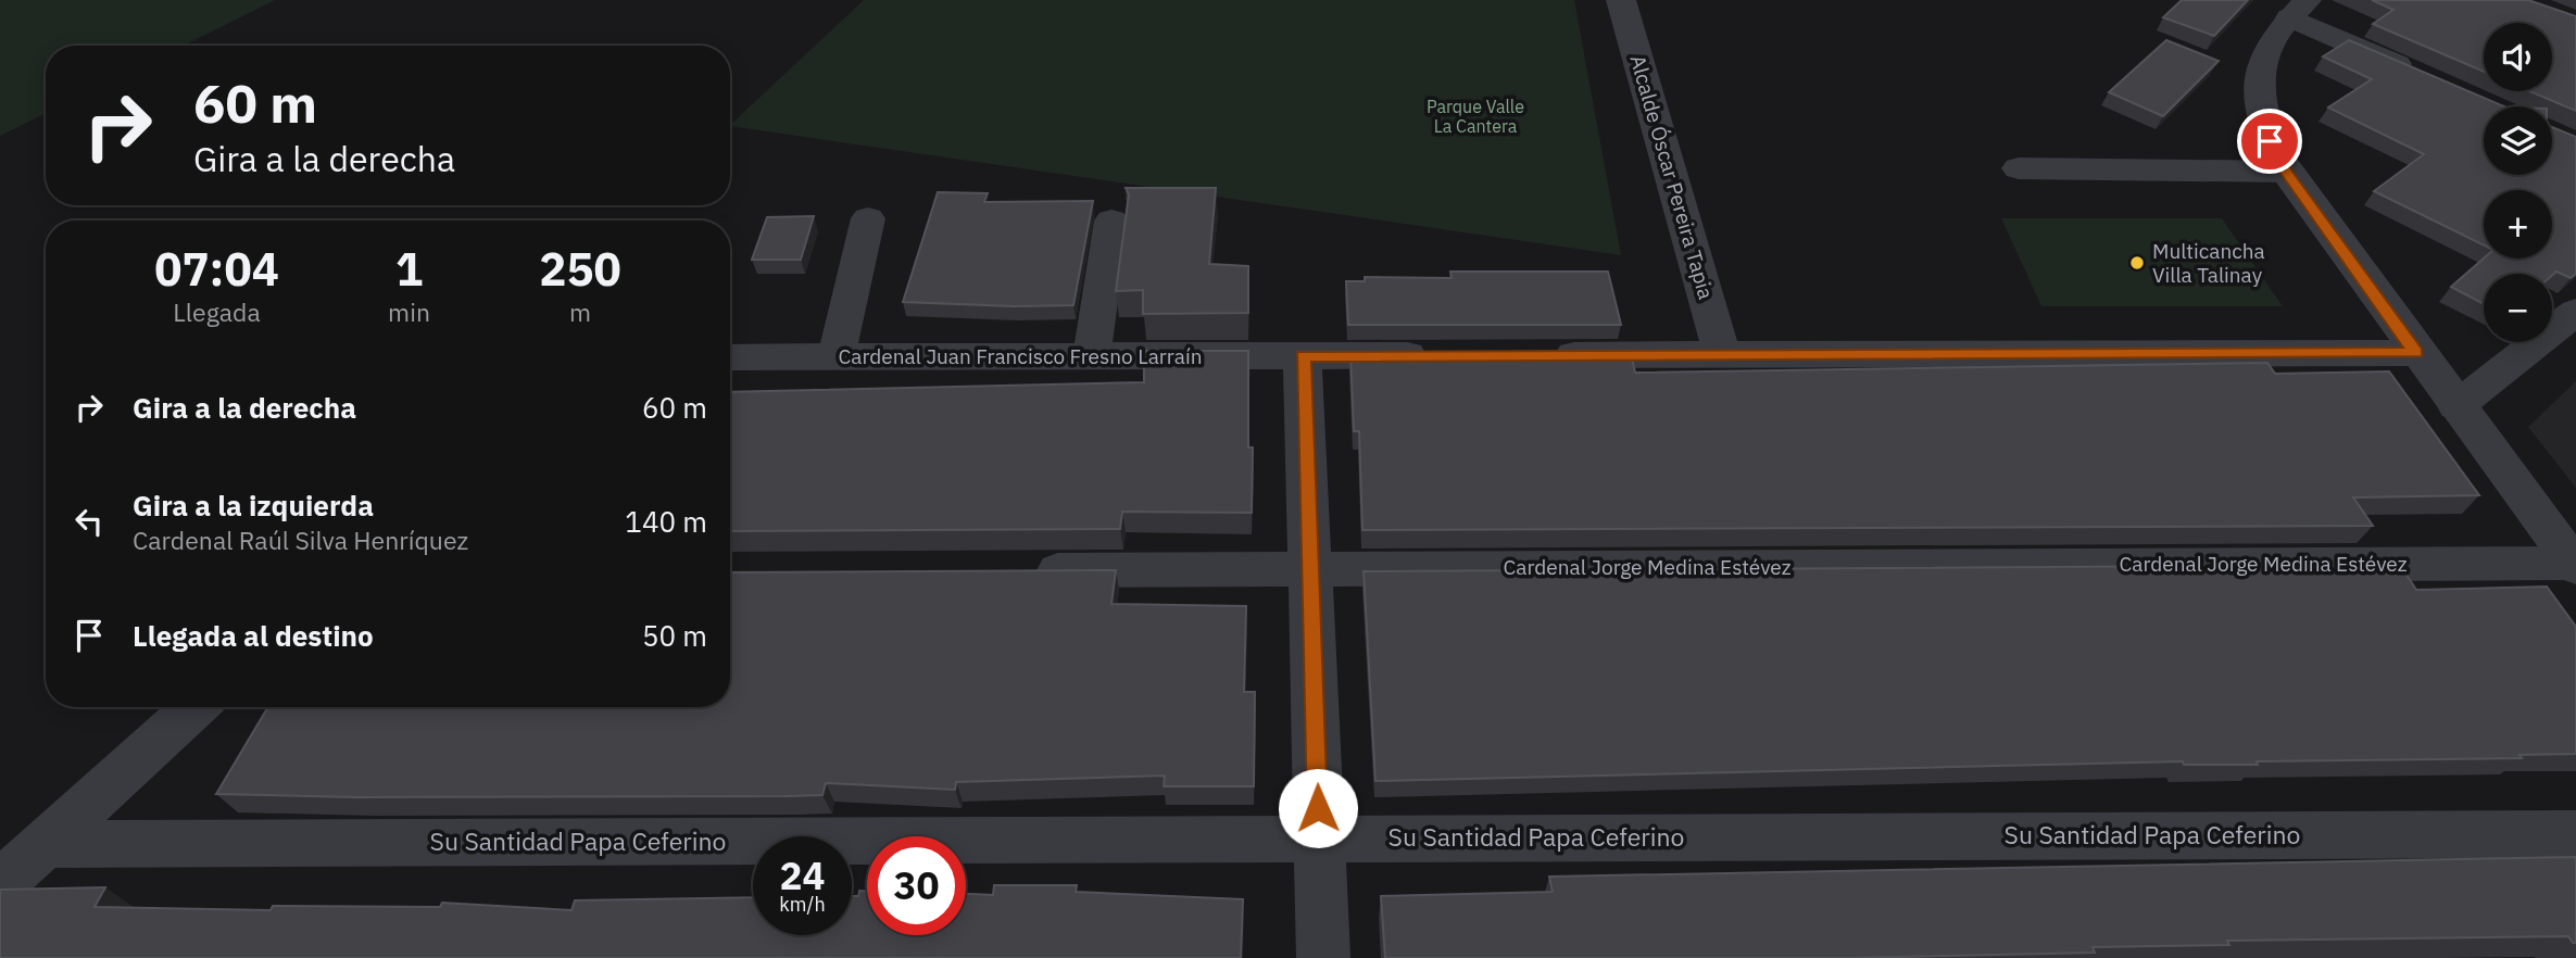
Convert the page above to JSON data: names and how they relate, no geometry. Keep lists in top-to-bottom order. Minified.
{"streets":{"street":["Alcalde Óscar Pereira Tapia","Cardenal Juan Francisco Fresno Larraín","Cardenal Jorge Medina Estévez","Su Santidad Papa Ceferino"]},"parks":["Parque Valle La Cantera"],"places":["Multicancha Villa Talinay"],"page":{"map_buttons":["+","−"],"turn":["60 m","Gira a la derecha"],"eta":["07:04","Llegada","1","min","250","m"],"list":[{"name":"Gira a la derecha","value":"60 m"},{"name":"Gira a la izquierda","note":"Cardenal Raúl Silva Henríquez","value":"140 m"},{"name":"Llegada al destino","value":"50 m"}],"speed":"24 km/h","limit":"30"}}
